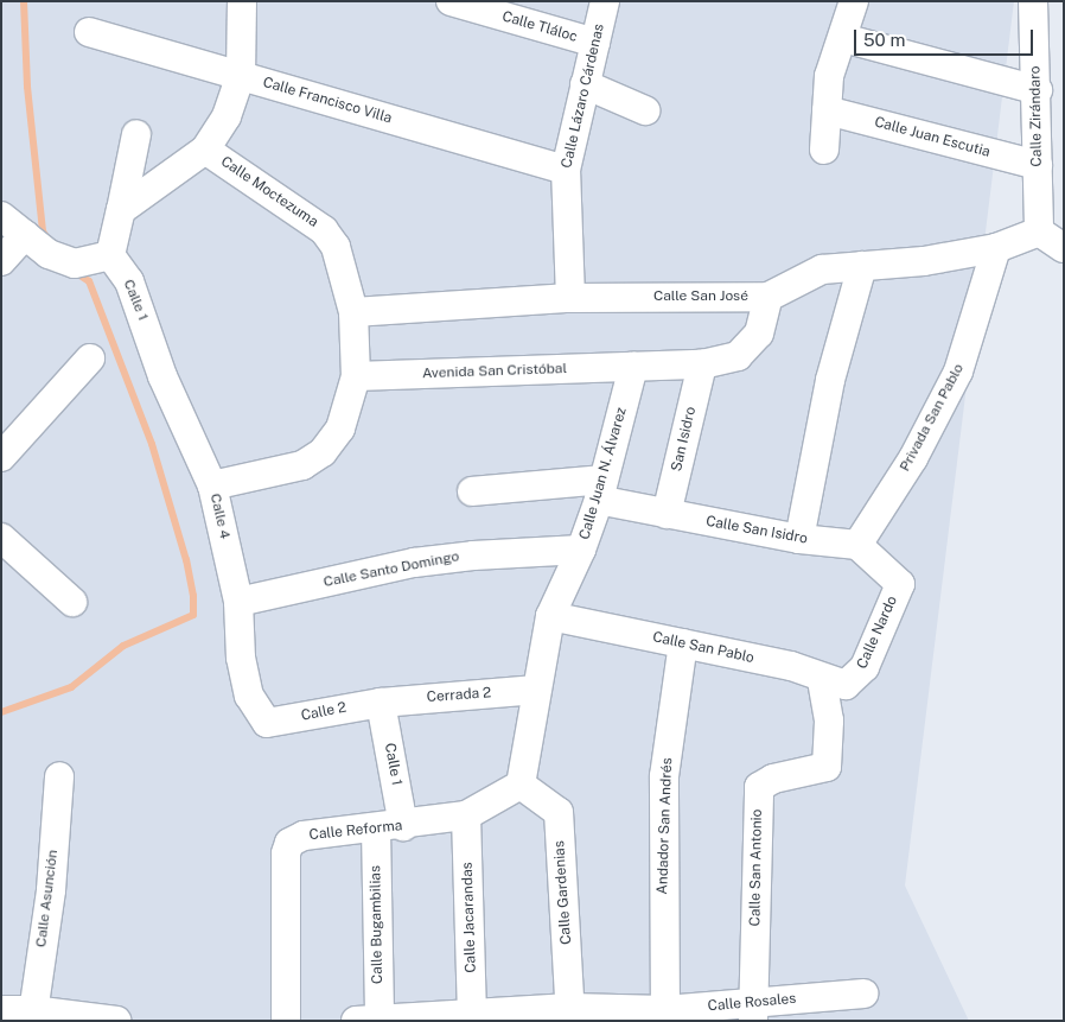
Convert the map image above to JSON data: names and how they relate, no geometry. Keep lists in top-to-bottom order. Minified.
{"streets":{"street":["Calle Tláloc","Calle Lázaro Cárdenas","Calle Francisco Villa","Calle Zirándaro","Calle Juan Escutia","Calle Moctezuma","Calle San José","Calle 1","Avenida San Cristóbal","Privada San Pablo","San Isidro","Calle Juan N. Álvarez","Calle 4","Calle San Isidro","Calle Santo Domingo","Calle Nardo","Calle San Pablo","Cerrada 2","Calle 2","Andador San Andrés","Calle Reforma","Calle San Antonio","Calle Gardenias","Calle Asunción","Calle Jacarandas","Calle Bugambilias","Calle Rosales"]},"crossings":[["Calle Tláloc","Calle Lázaro Cárdenas"],["Calle Lázaro Cárdenas","Calle Francisco Villa"],["Calle Lázaro Cárdenas","Calle San José"],["Calle Zirándaro","Calle Juan Escutia"],["Calle Zirándaro","Calle San José"],["Calle Moctezuma","Calle San José"],["Calle Moctezuma","Avenida San Cristóbal"],["Calle Moctezuma","Calle 4"],["Calle San José","Avenida San Cristóbal"],["Calle San José","Privada San Pablo"],["Calle 1","Calle 4"],["Calle 1","Cerrada 2"],["Calle 1","Calle 2"],["Calle 1","Calle Reforma"],["Avenida San Cristóbal","San Isidro"],["Avenida San Cristóbal","Calle Juan N. Álvarez"],["Privada San Pablo","Calle San Isidro"],["Privada San Pablo","Calle Nardo"],["San Isidro","Calle San Isidro"],["Calle Juan N. Álvarez","Calle San Isidro"],["Calle Juan N. Álvarez","Calle Santo Domingo"],["Calle Juan N. Álvarez","Calle San Pablo"],["Calle Juan N. Álvarez","Cerrada 2"],["Calle Juan N. Álvarez","Calle Reforma"],["Calle Juan N. Álvarez","Calle Gardenias"],["Calle 4","Calle Santo Domingo"],["Calle 4","Calle 2"],["Calle San Isidro","Calle Nardo"],["Calle Santo Domingo","Calle 2"],["Calle Nardo","Calle San Pablo"],["Calle San Pablo","Andador San Andrés"],["Calle San Pablo","Calle San Antonio"],["Cerrada 2","Calle 2"],["Andador San Andrés","Calle Rosales"],["Calle Reforma","Calle Gardenias"],["Calle Reforma","Calle Jacarandas"],["Calle Reforma","Calle Bugambilias"],["Calle San Antonio","Calle Rosales"],["Calle Gardenias","Calle Rosales"],["Calle Jacarandas","Calle Rosales"],["Calle Bugambilias","Calle Rosales"]],"scale_bar":"50 m"}
